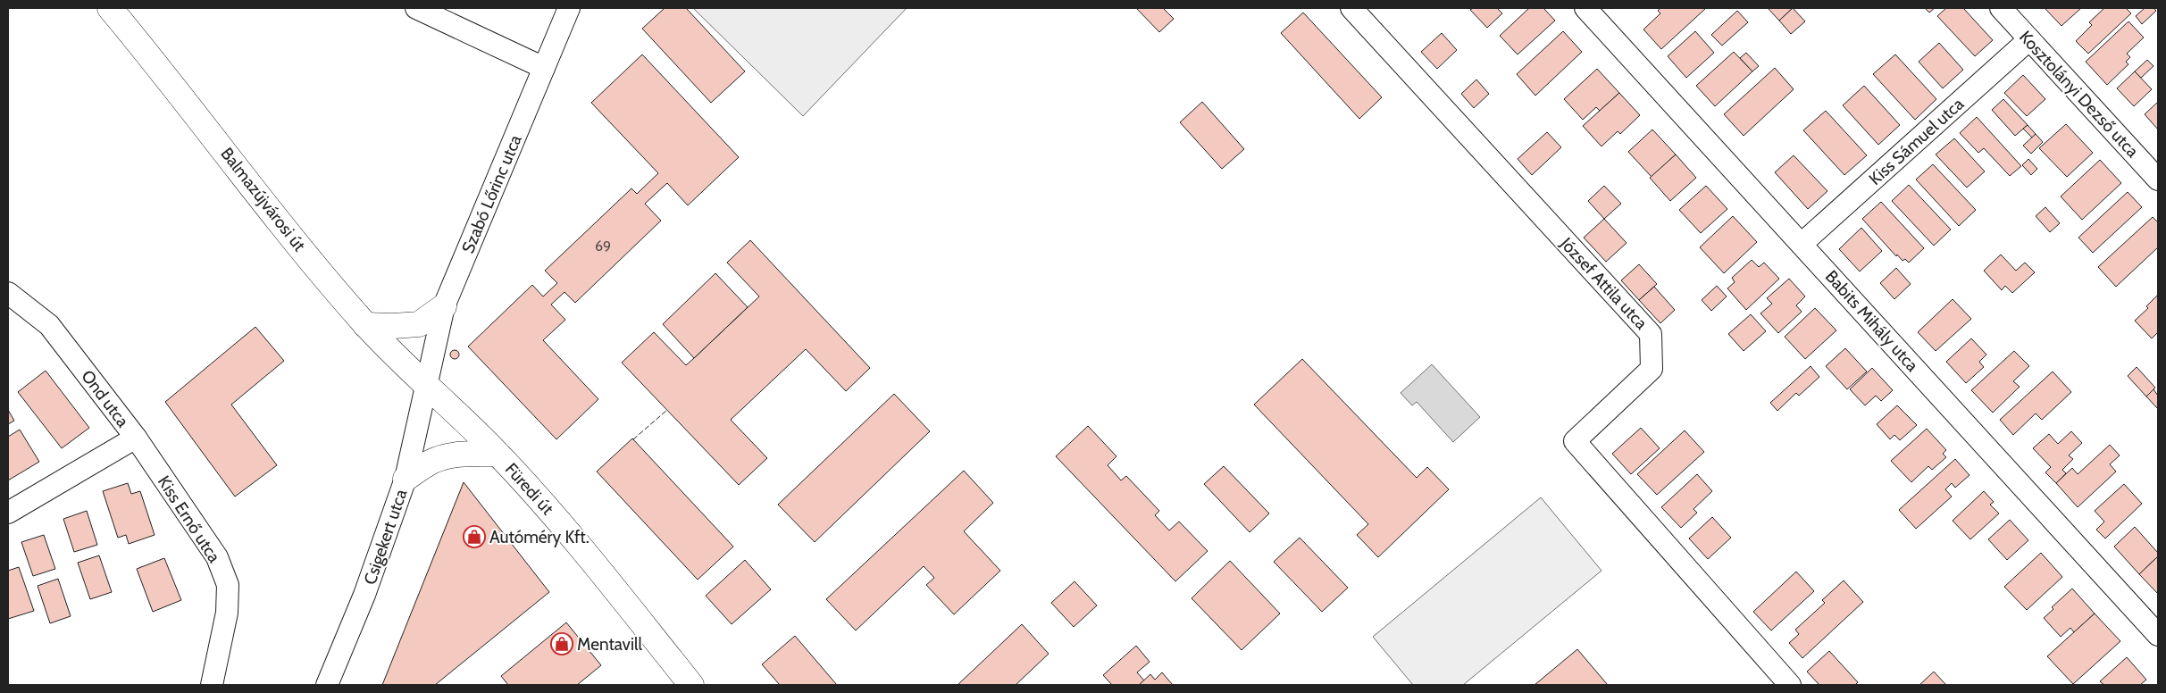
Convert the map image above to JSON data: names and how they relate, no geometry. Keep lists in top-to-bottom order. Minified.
{"streets":{"main road":["Balmazújvárosi út","Füredi út"],"street":["Kosztolányi Dezső utca","Kiss Sámuel utca","Szabó Lőrinc utca","József Attila utca","Babits Mihály utca","Ond utca","Kiss Ernő utca","Csigekert utca"]},"crossings":[["Kosztolányi Dezső utca","Kiss Sámuel utca"],["Kiss Sámuel utca","Babits Mihály utca"],["Szabó Lőrinc utca","Balmazújvárosi út"],["Szabó Lőrinc utca","Füredi út"],["Szabó Lőrinc utca","Csigekert utca"],["Balmazújvárosi út","Füredi út"],["Balmazújvárosi út","Csigekert utca"],["Ond utca","Kiss Ernő utca"],["Füredi út","Csigekert utca"]],"places":{"shop":["Autóméry Kft.","Mentavill"]},"house_numbers":["69"]}
